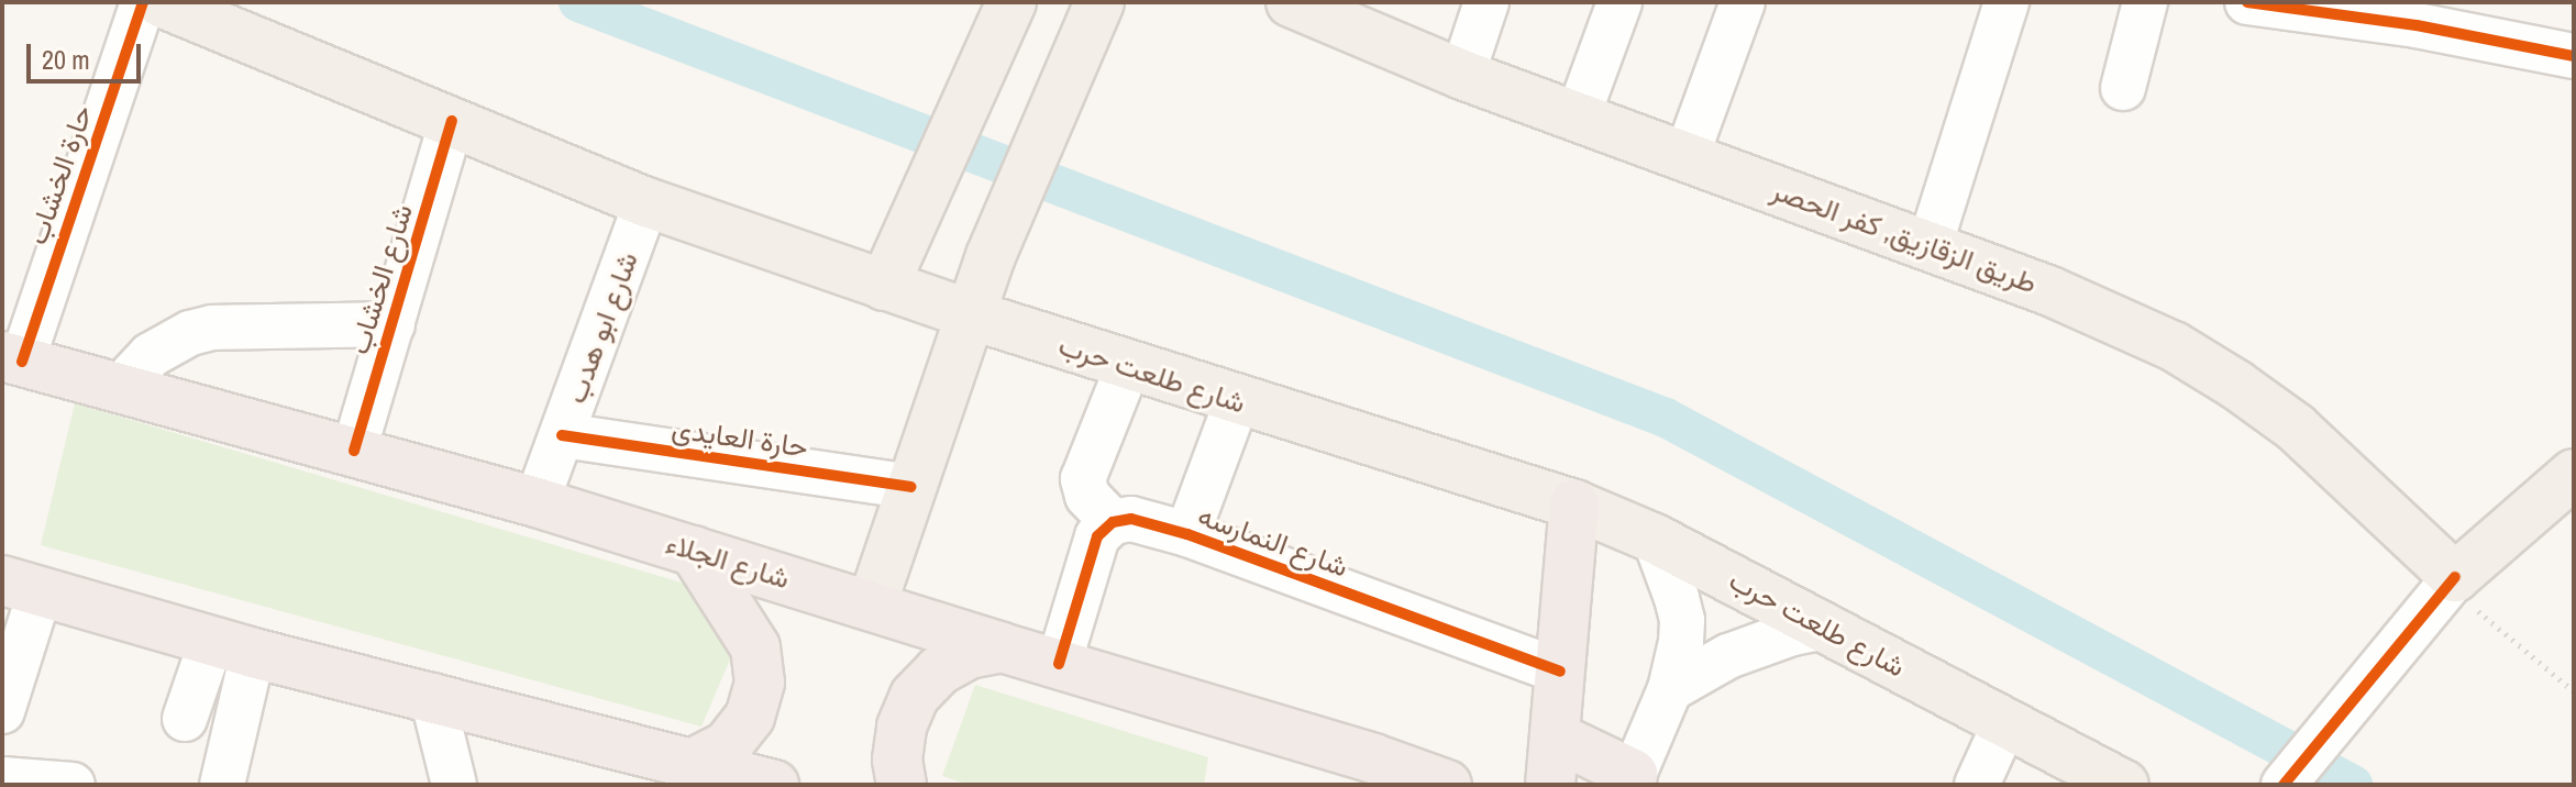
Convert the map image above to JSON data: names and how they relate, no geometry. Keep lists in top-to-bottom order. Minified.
{"streets":{"highway":["شارع الجلاء"],"main road":["طريق الزقازيق, كفر الحصر","شارع طلعت حرب"],"street":["حارة الخشاب","شارع الخشاب","شارع ابو هدب","حارة العايدى","شارع النمارسه"]},"crossings":[["حارة الخشاب","شارع الجلاء"],["شارع الخشاب","شارع طلعت حرب"],["شارع الخشاب","شارع الجلاء"],["شارع ابو هدب","شارع طلعت حرب"],["شارع ابو هدب","حارة العايدى"],["شارع ابو هدب","شارع الجلاء"]],"scale_bar":"20 m"}
